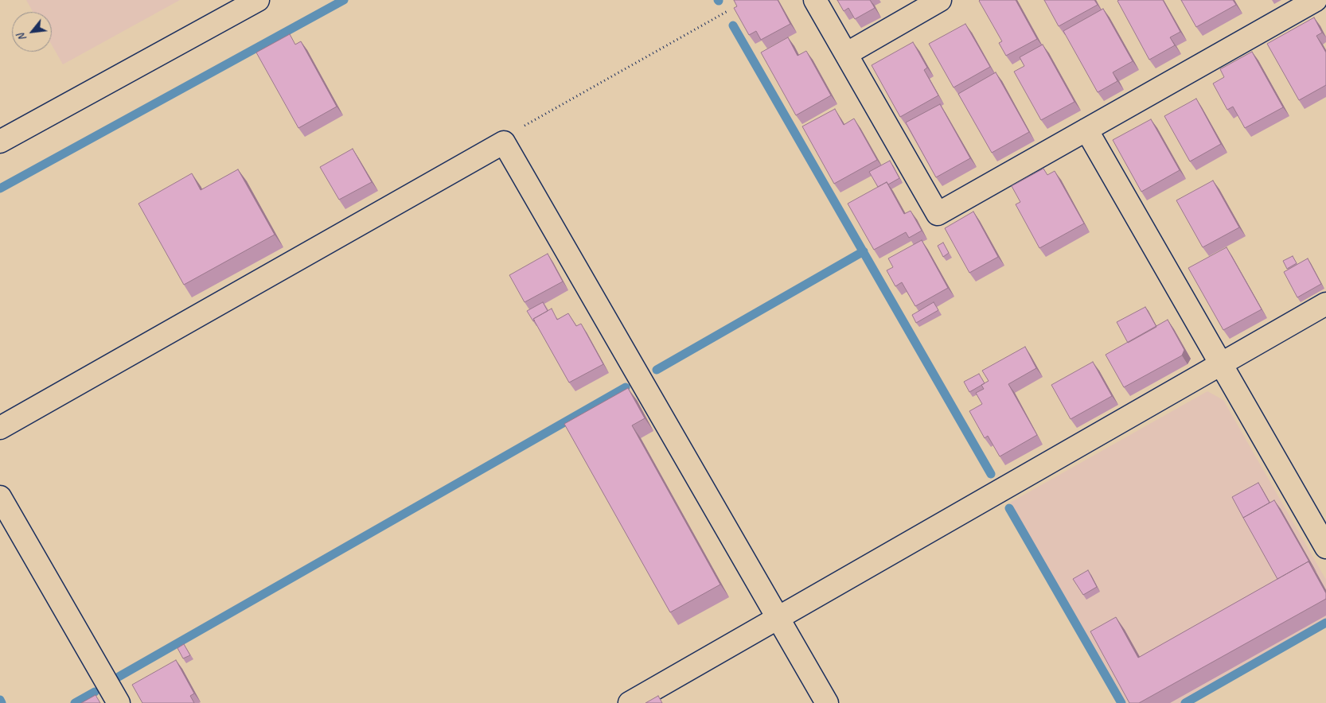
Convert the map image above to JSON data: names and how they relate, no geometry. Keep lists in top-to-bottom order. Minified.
{"north":"bottom left"}
